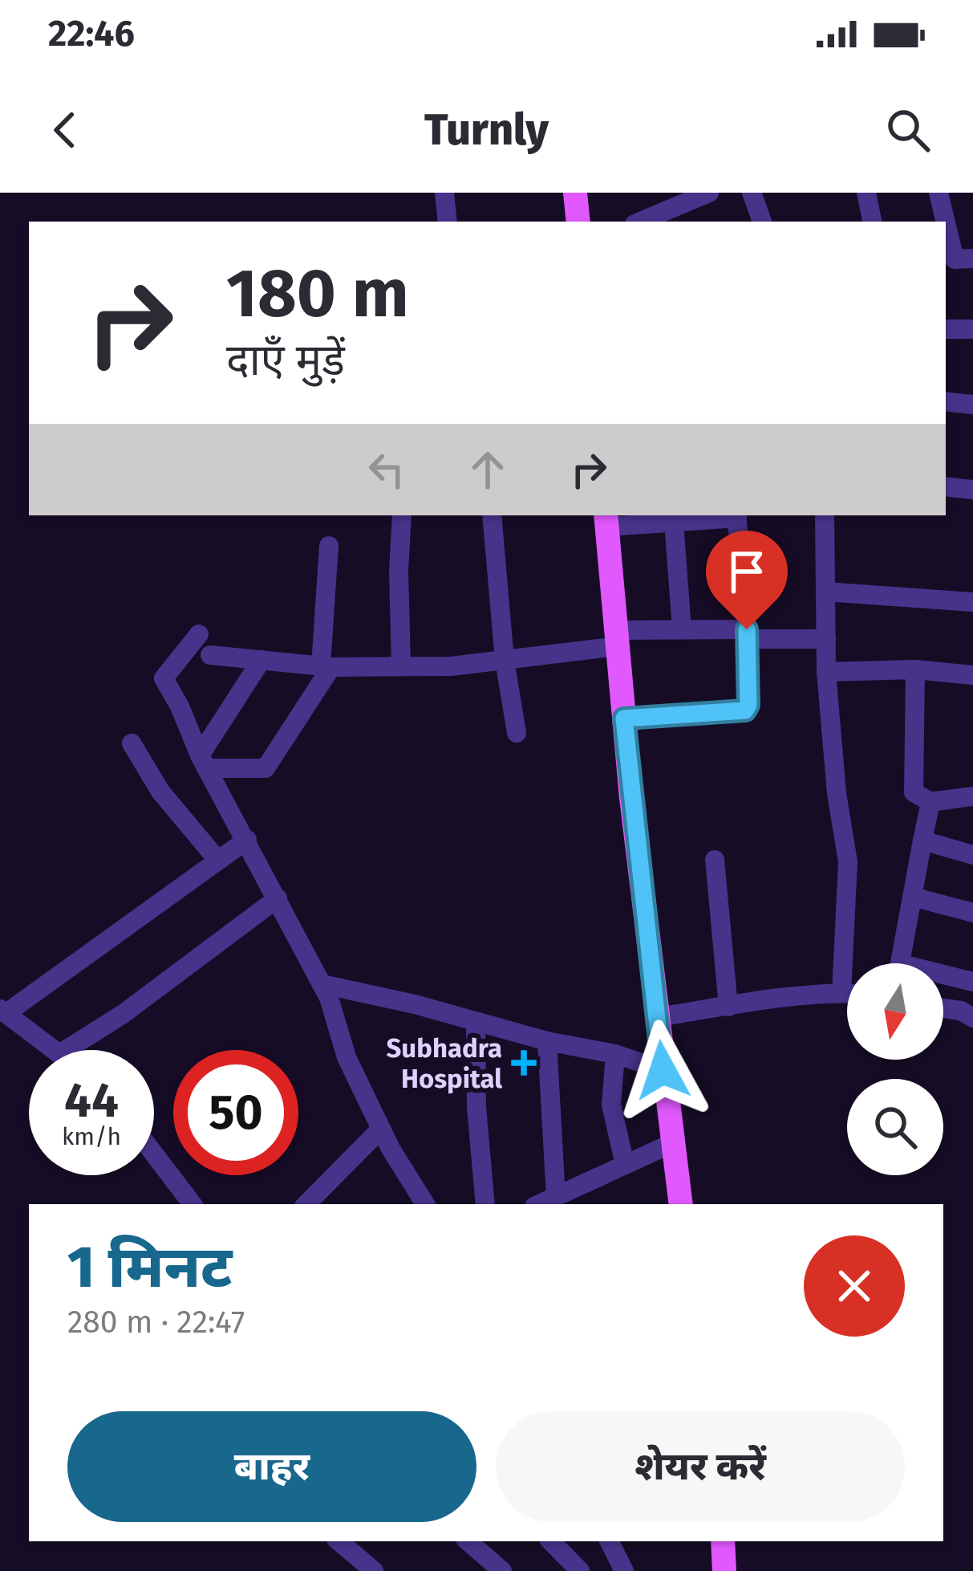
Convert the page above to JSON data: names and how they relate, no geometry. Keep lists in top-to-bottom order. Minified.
{"places":{"health":["Subhadra Hospital"]},"north":"bottom","page":{"status":"22:46","header":"Turnly","turn":["180 m","दाएँ मुड़ें"],"speed":"44 km/h","limit":"50","heading":["1 मिनट","280 m · 22:47"],"buttons":["बाहर","शेयर करें"]}}
